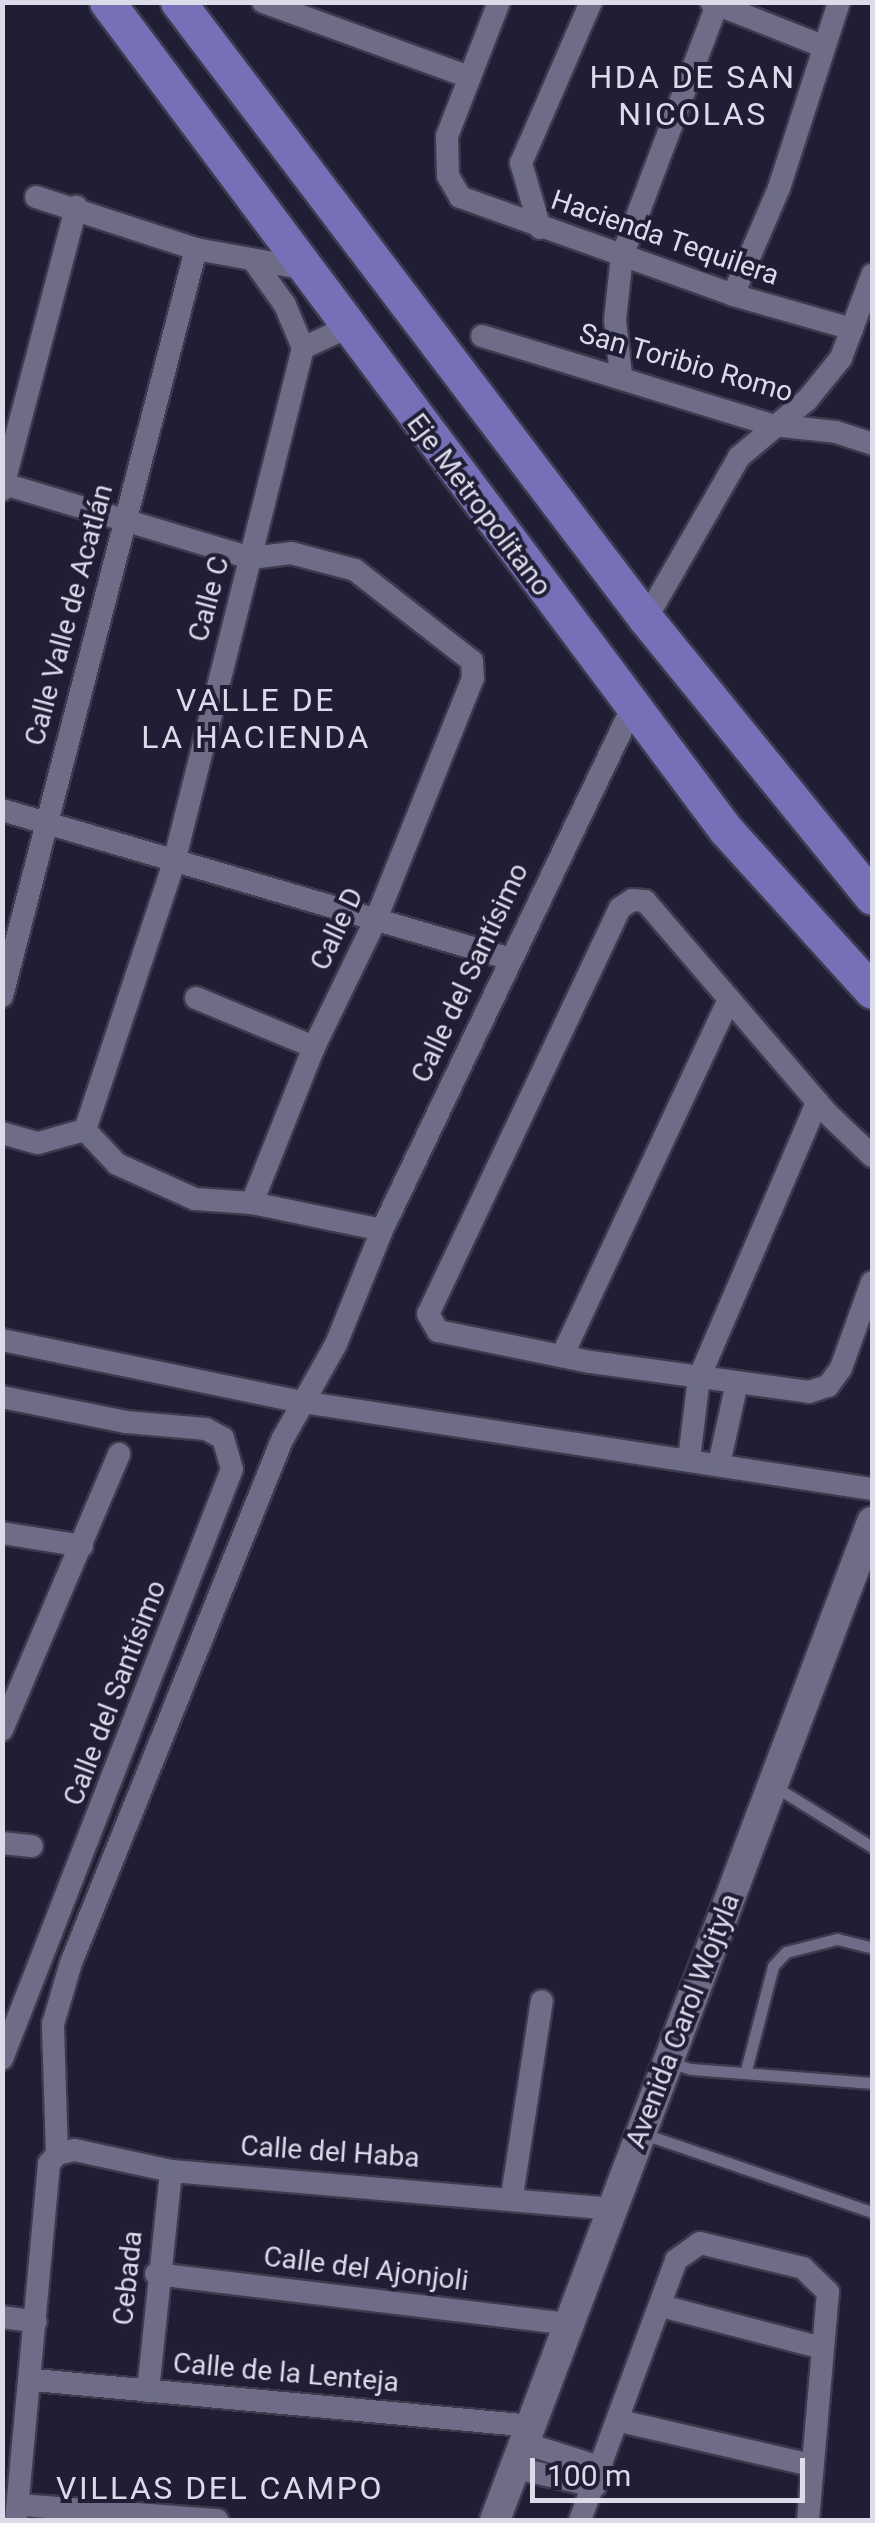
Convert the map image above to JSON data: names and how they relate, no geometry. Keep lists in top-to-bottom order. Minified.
{"streets":{"main road":["Eje Metropolitano"],"street":["Hacienda Tequilera","San Toribio Romo","Calle C","Calle Valle de Acatlán","Calle D","Calle del Santísimo","Avenida Carol Wojtyla","Calle del Haba","Calle del Ajonjoli","Cebada","Calle de la Lenteja"]},"crossings":[["Eje Metropolitano","Calle del Santísimo"],["Calle C","Calle D"],["Calle del Santísimo","Calle del Haba"],["Calle del Santísimo","Calle de la Lenteja"],["Avenida Carol Wojtyla","Calle del Haba"],["Avenida Carol Wojtyla","Calle del Ajonjoli"],["Avenida Carol Wojtyla","Calle de la Lenteja"],["Calle del Haba","Cebada"],["Calle del Ajonjoli","Cebada"],["Cebada","Calle de la Lenteja"]],"districts":["HDA DE SAN NICOLAS","VALLE DE LA HACIENDA","VILLAS DEL CAMPO"],"scale_bar":"100 m"}
